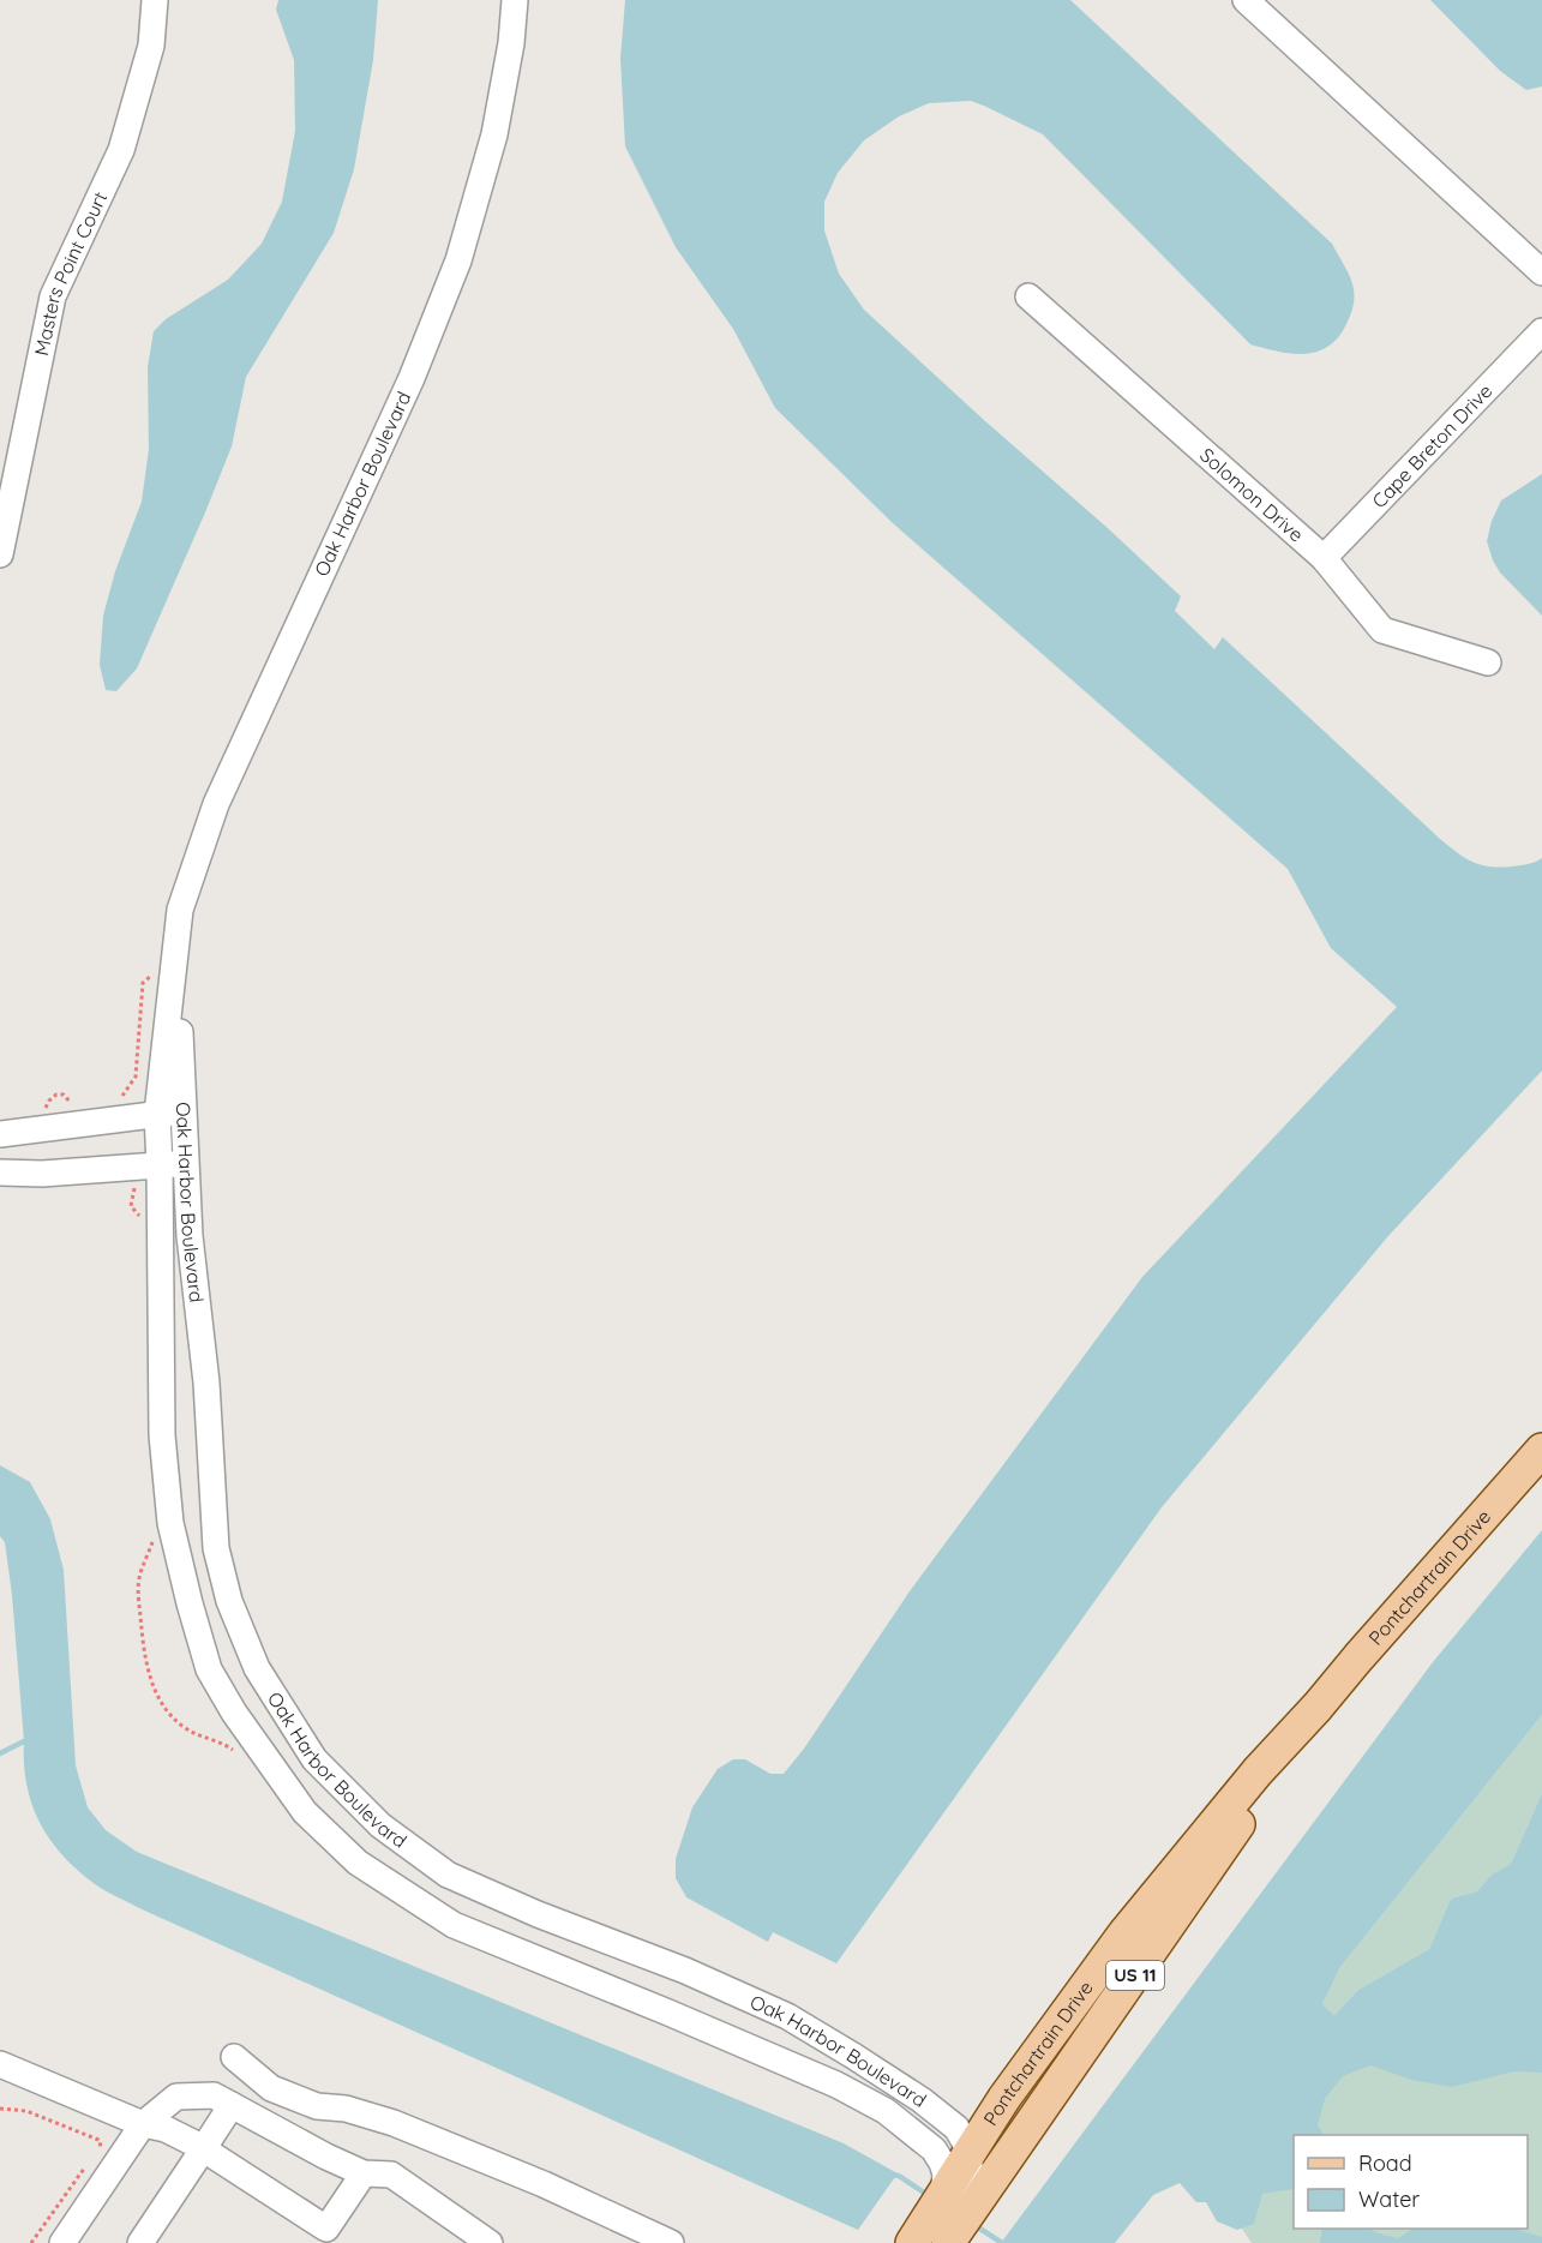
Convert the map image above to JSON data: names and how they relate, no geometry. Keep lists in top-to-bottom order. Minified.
{"streets":{"main road":["Pontchartrain Drive","US 11"],"street":["Masters Point Court","Cape Breton Drive","Oak Harbor Boulevard","Solomon Drive"]},"crossings":[["Cape Breton Drive","Solomon Drive"],["Oak Harbor Boulevard","Pontchartrain Drive"]],"legend":["Road","Water"]}
